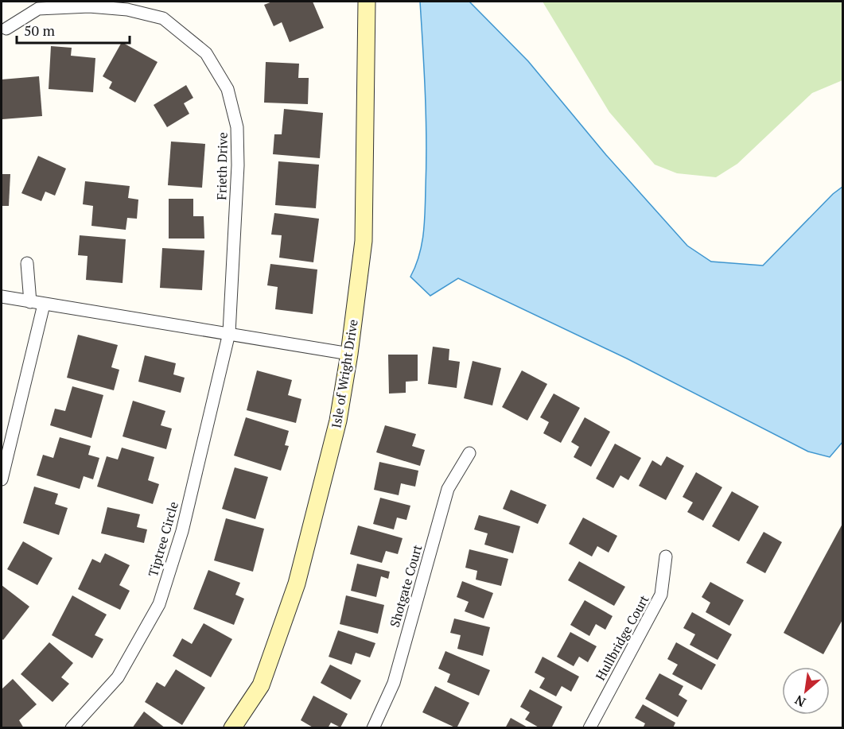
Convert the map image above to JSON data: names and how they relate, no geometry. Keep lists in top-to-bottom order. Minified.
{"streets":{"street":["Frieth Drive","Isle of Wright Drive","Tiptree Circle","Shotgate Court","Hullbridge Court"]},"crossings":[["Frieth Drive","Tiptree Circle"]],"scale_bar":"50 m","north":"bottom left"}
